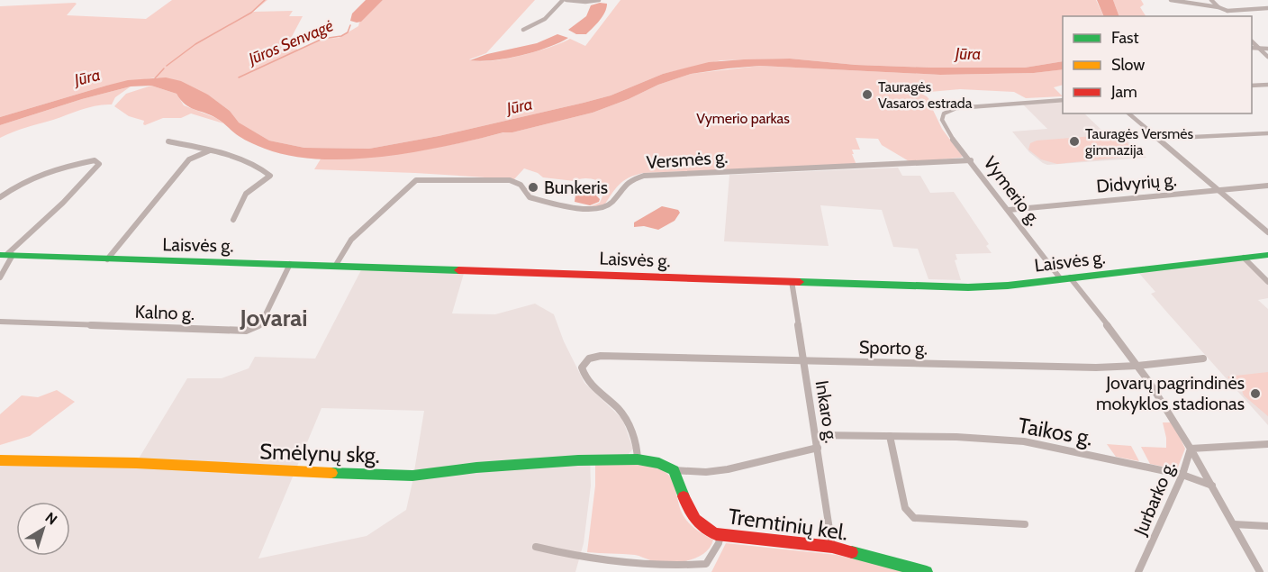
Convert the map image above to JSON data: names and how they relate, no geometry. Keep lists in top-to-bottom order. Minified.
{"streets":{"street":["Versmės g.","Didvyrių g.","Vymerio g.","Laisvės g.","Kalno g.","Sporto g.","Inkaro g.","Taikos g.","Smėlynų skg.","Jurbarko g.","Tremtinių kel."]},"crossings":[["Versmės g.","Vymerio g."],["Versmės g.","Laisvės g."],["Didvyrių g.","Vymerio g."],["Vymerio g.","Laisvės g."],["Vymerio g.","Jurbarko g."],["Laisvės g.","Kalno g."],["Laisvės g.","Inkaro g."],["Laisvės g.","Jurbarko g."],["Sporto g.","Inkaro g."],["Sporto g.","Smėlynų skg."],["Sporto g.","Jurbarko g."],["Inkaro g.","Taikos g."],["Inkaro g.","Tremtinių kel."],["Taikos g.","Jurbarko g."]],"districts":["Jovarai"],"water":["Jūros Senvagė","Jūra"],"parks":["Vymerio parkas"],"places":["Tauragės Vasaros estrada","Tauragės Versmės gimnazija","Bunkeris","Jovarų pagrindinės mokyklos stadionas"],"legend":["Fast","Slow","Jam"],"north":"top right"}
